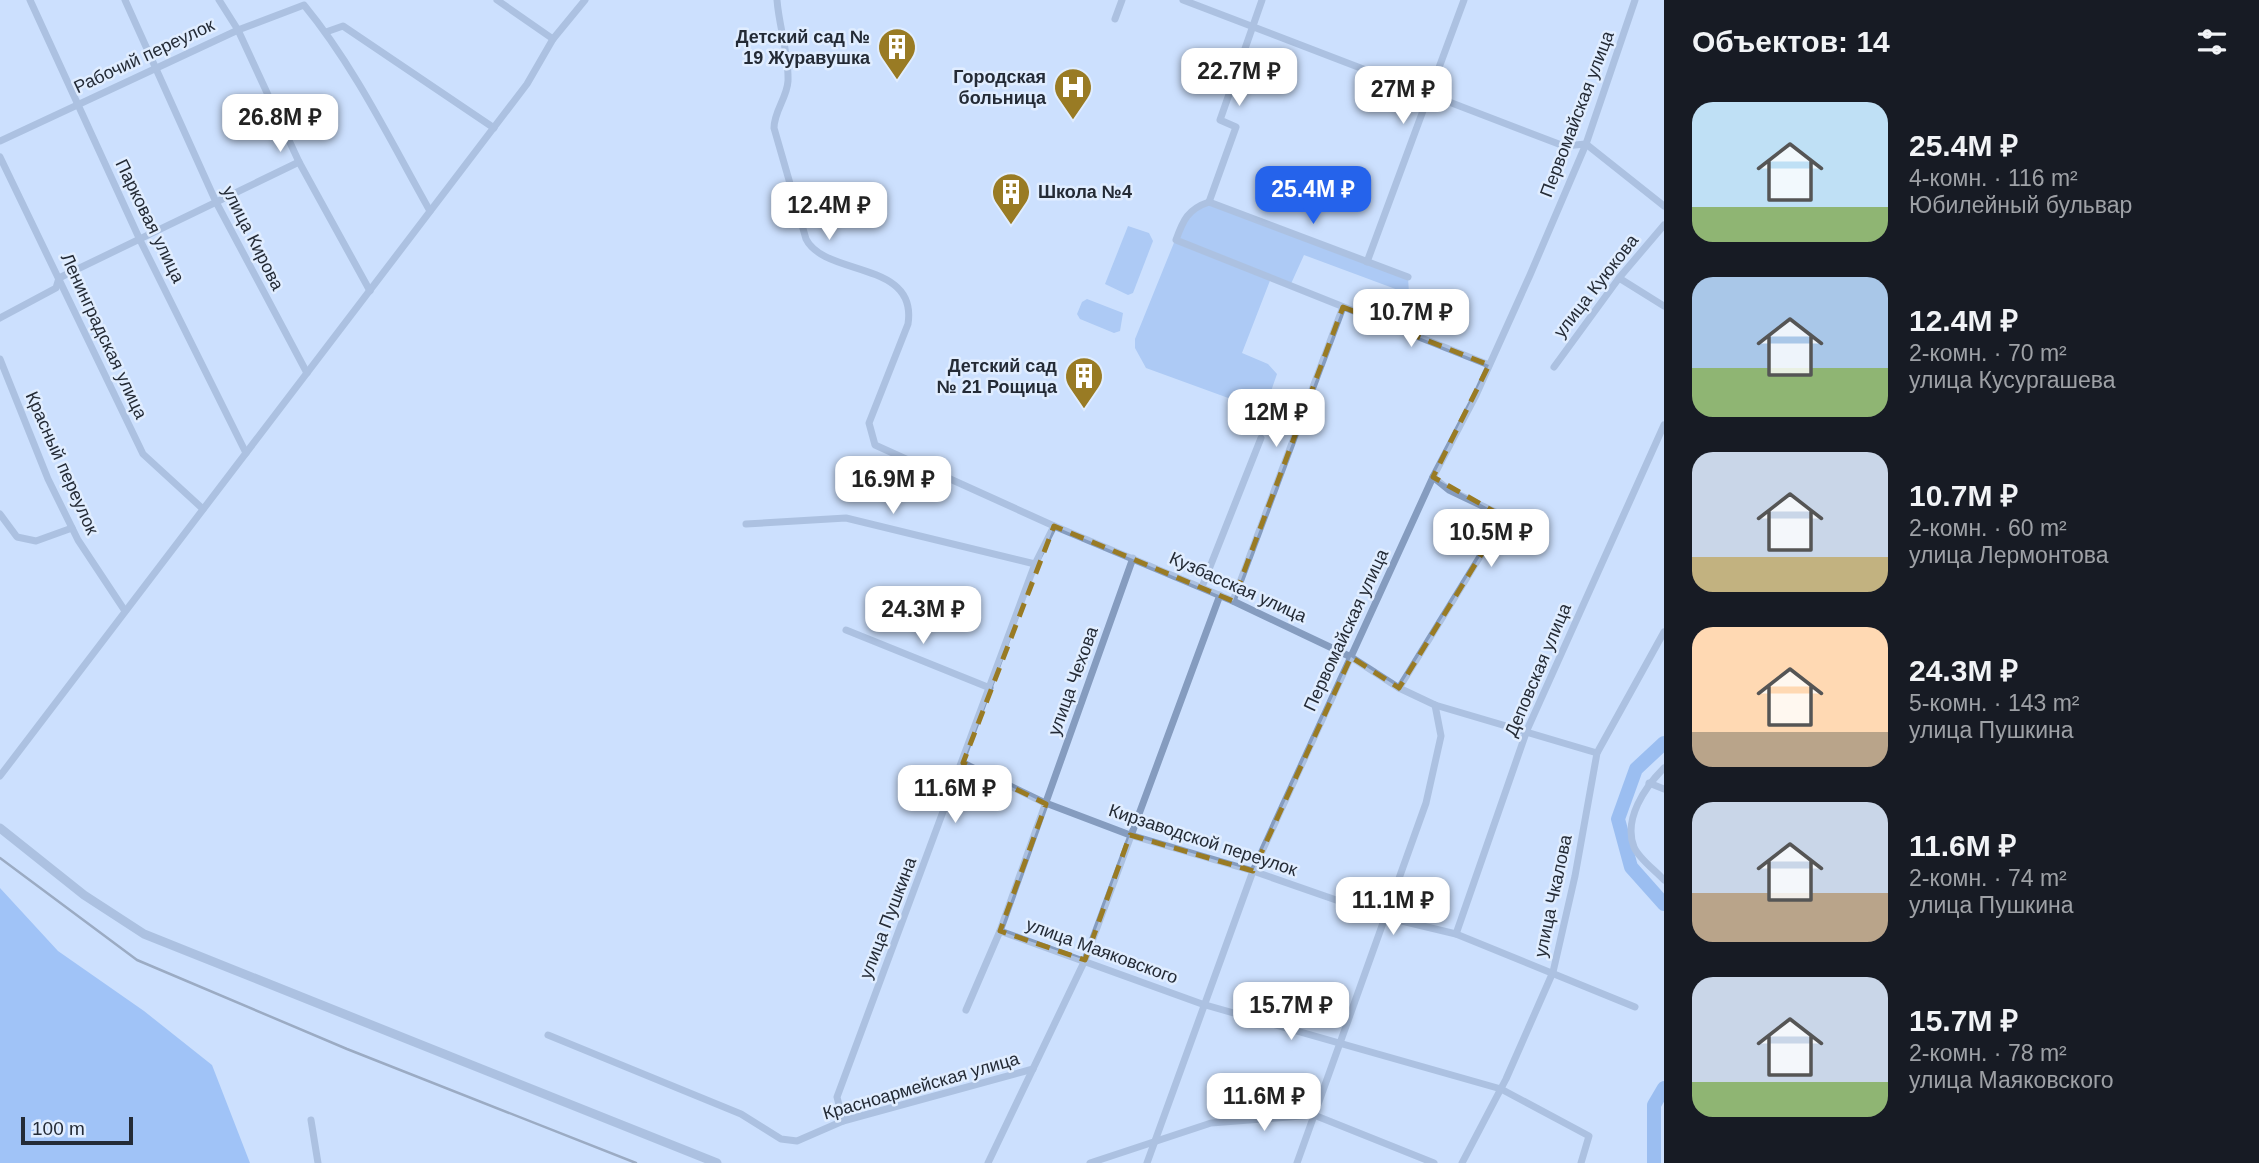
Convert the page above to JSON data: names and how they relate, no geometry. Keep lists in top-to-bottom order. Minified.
{"streets":{"street":["Рабочий переулок","Первомайская улица","Парковая улица","улица Кирова","улица Куюкова","Ленинградская улица","Красный переулок","Кузбасская улица","Деповская улица","улица Чехова","Кирзаводской переулок","улица Чкалова","улица Пушкина","улица Маяковского","Красноармейская улица"]},"crossings":[["Рабочий переулок","Парковая улица"],["Рабочий переулок","улица Кирова"],["Первомайская улица","Кузбасская улица"],["Первомайская улица","Кирзаводской переулок"],["Первомайская улица","улица Маяковского"],["Кузбасская улица","Деповская улица"],["Кузбасская улица","улица Чехова"],["Кузбасская улица","улица Чкалова"],["Кузбасская улица","улица Пушкина"],["Деповская улица","Кирзаводской переулок"],["улица Чехова","Кирзаводской переулок"],["улица Чехова","улица Маяковского"],["Кирзаводской переулок","улица Чкалова"],["Кирзаводской переулок","улица Пушкина"],["улица Чкалова","улица Маяковского"],["улица Пушкина","Красноармейская улица"]],"places":{"building":["Детский сад № 19 Журавушка","Школа №4","Детский сад № 21 Рощица"],"hospital":["Городская больница"]},"scale_bar":"100 m","page":{"heading":"Объектов: 14","price":["22.7M ₽","27M ₽","26.8M ₽","25.4M ₽","12.4M ₽","10.7M ₽","12M ₽","16.9M ₽","10.5M ₽","24.3M ₽","11.6M ₽","11.1M ₽","15.7M ₽","11.6M ₽"],"list":[{"name":"25.4M ₽","note":"4-комн. · 116 m² · Юбилейный бульвар"},{"name":"12.4M ₽","note":"2-комн. · 70 m² · улица Кусургашева"},{"name":"10.7M ₽","note":"2-комн. · 60 m² · улица Лермонтова"},{"name":"24.3M ₽","note":"5-комн. · 143 m² · улица Пушкина"},{"name":"11.6M ₽","note":"2-комн. · 74 m² · улица Пушкина"},{"name":"15.7M ₽","note":"2-комн. · 78 m² · улица Маяковского"}],"scale":"100 m"}}
